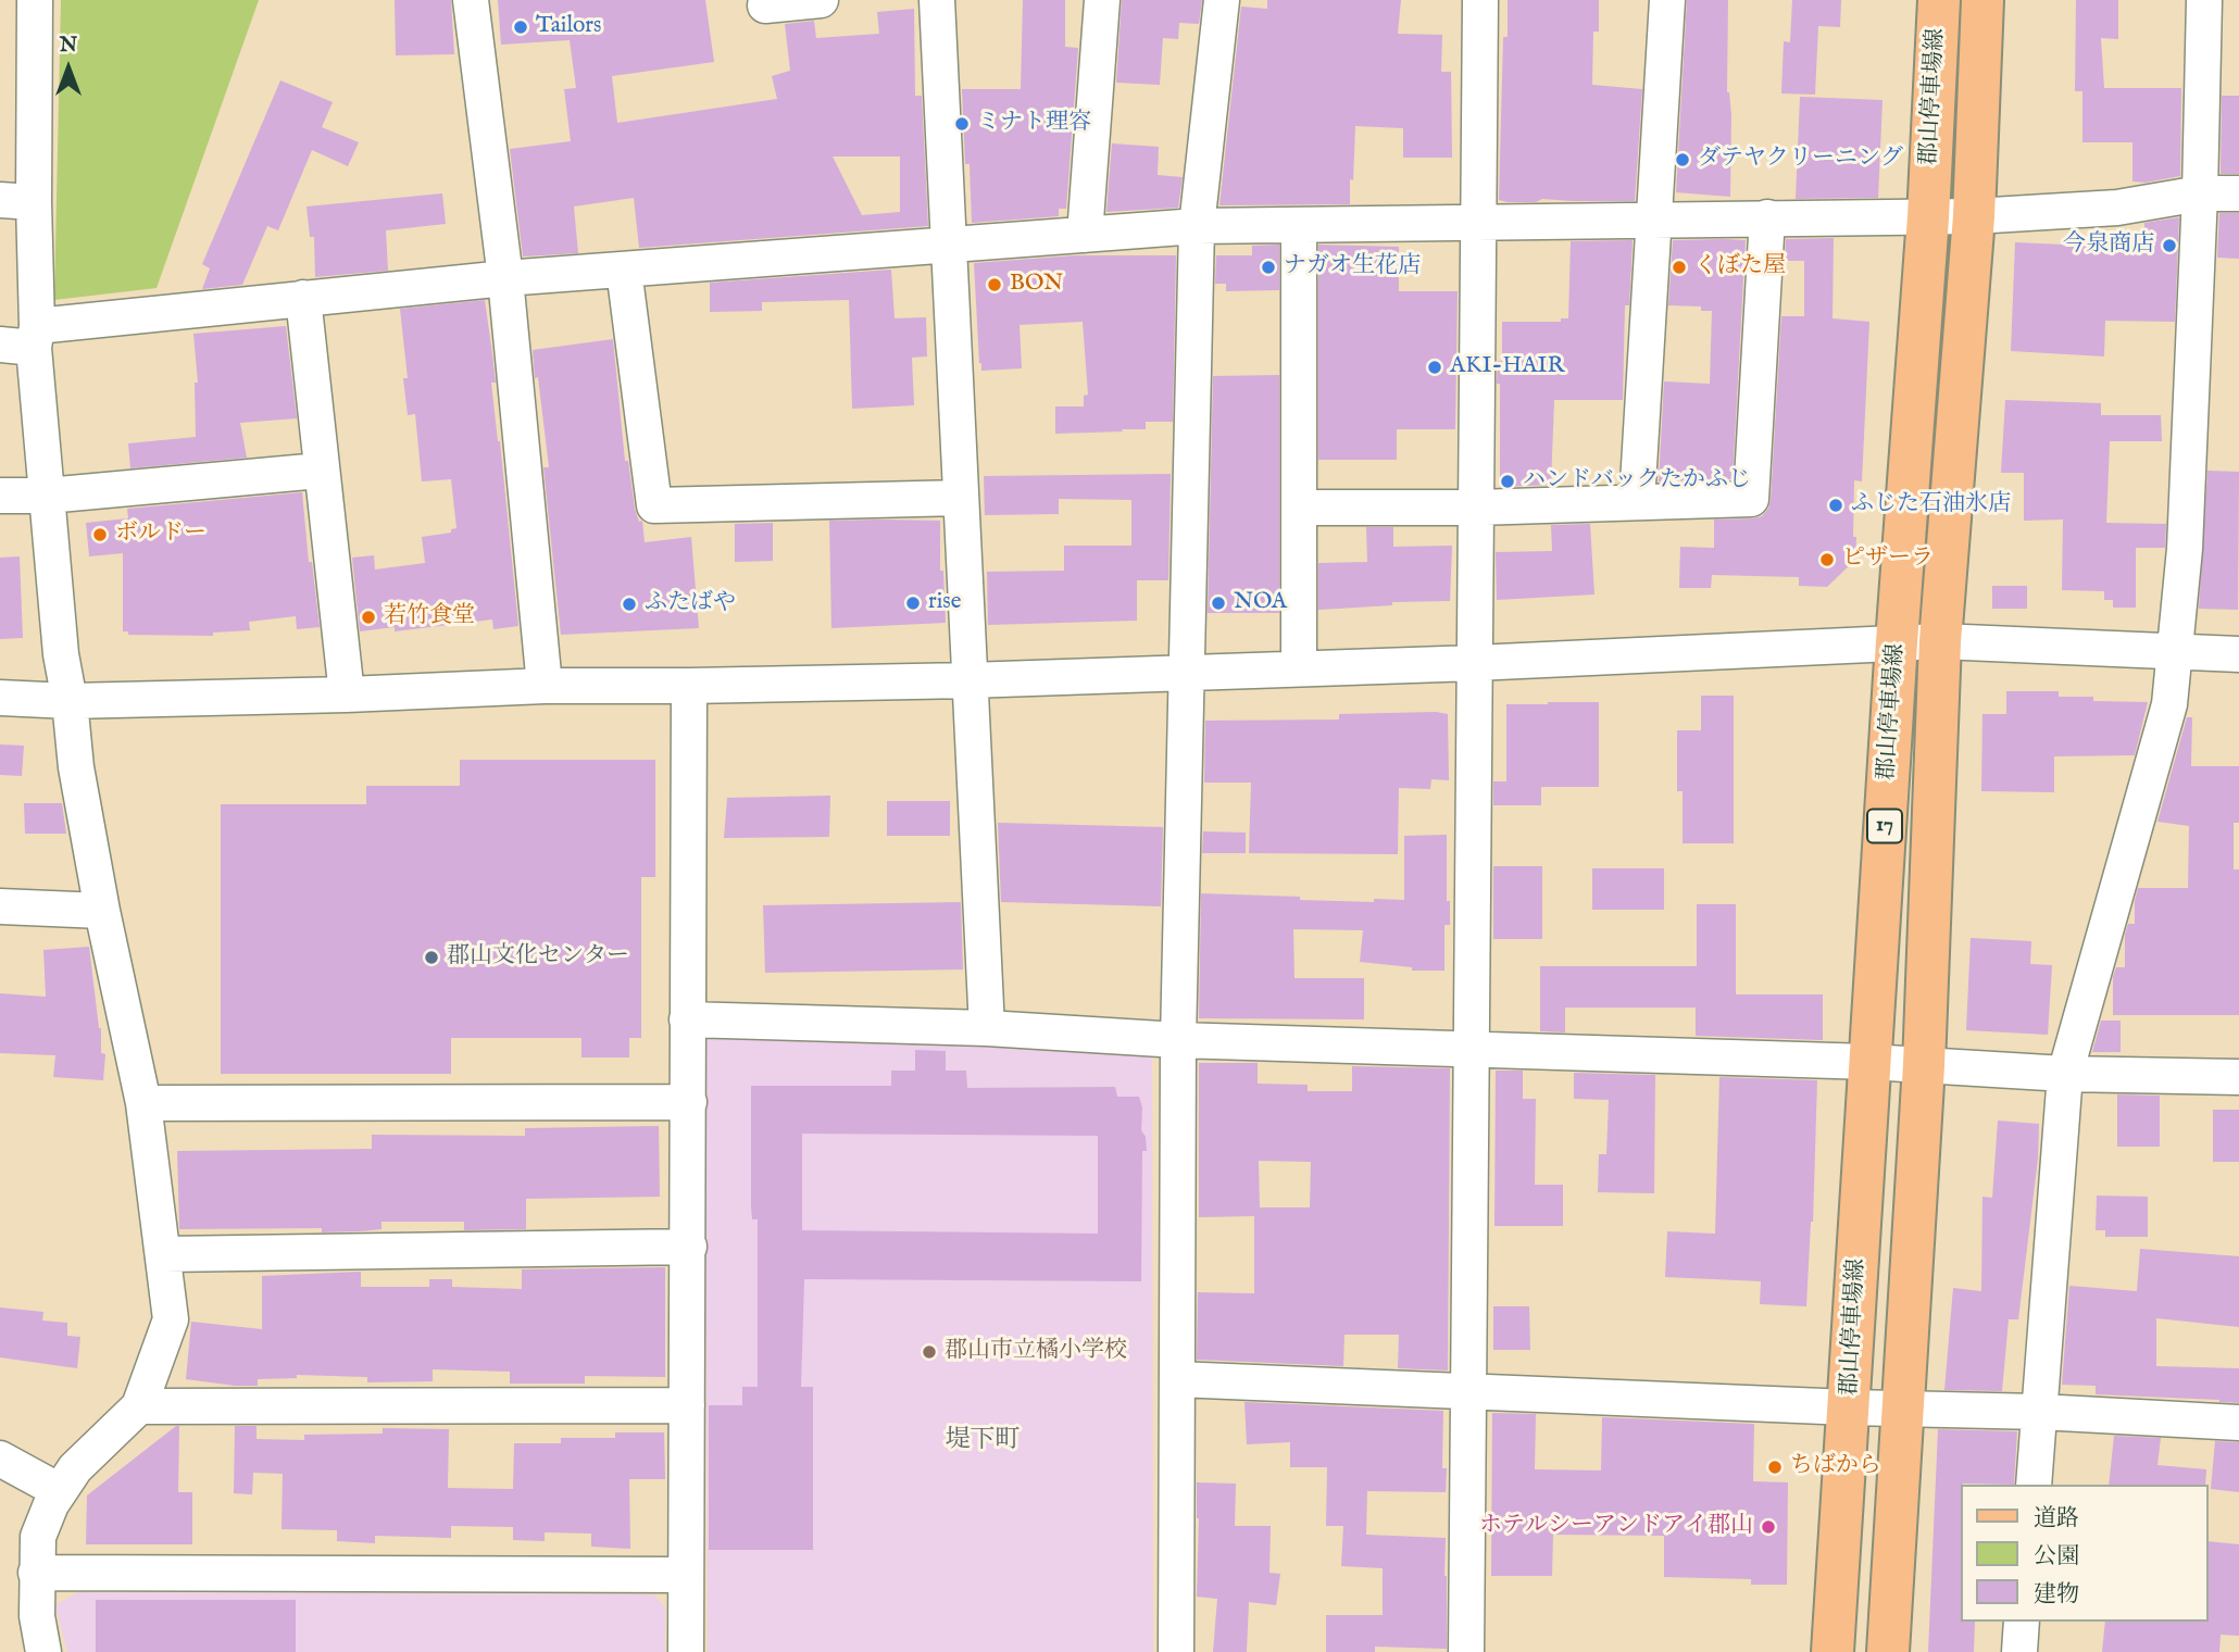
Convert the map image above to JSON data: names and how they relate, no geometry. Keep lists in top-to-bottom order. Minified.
{"streets":{"main road":["郡山停車場線","17"]},"districts":["堤下町"],"places":["Tailors","ミナト理容","ダテヤクリーニング","今泉商店","ナガオ生花店","くぼた屋","BON","AKI-HAIR","ハンドバックたかふじ","ふじた石油氷店","ボルドー","ピザーラ","rise","NOA","ふたばや","若竹食堂","郡山文化センター","郡山市立橘小学校","ちばから","ホテルシーアンドアイ郡山"],"legend":["道路","公園","建物"],"north":"top"}
